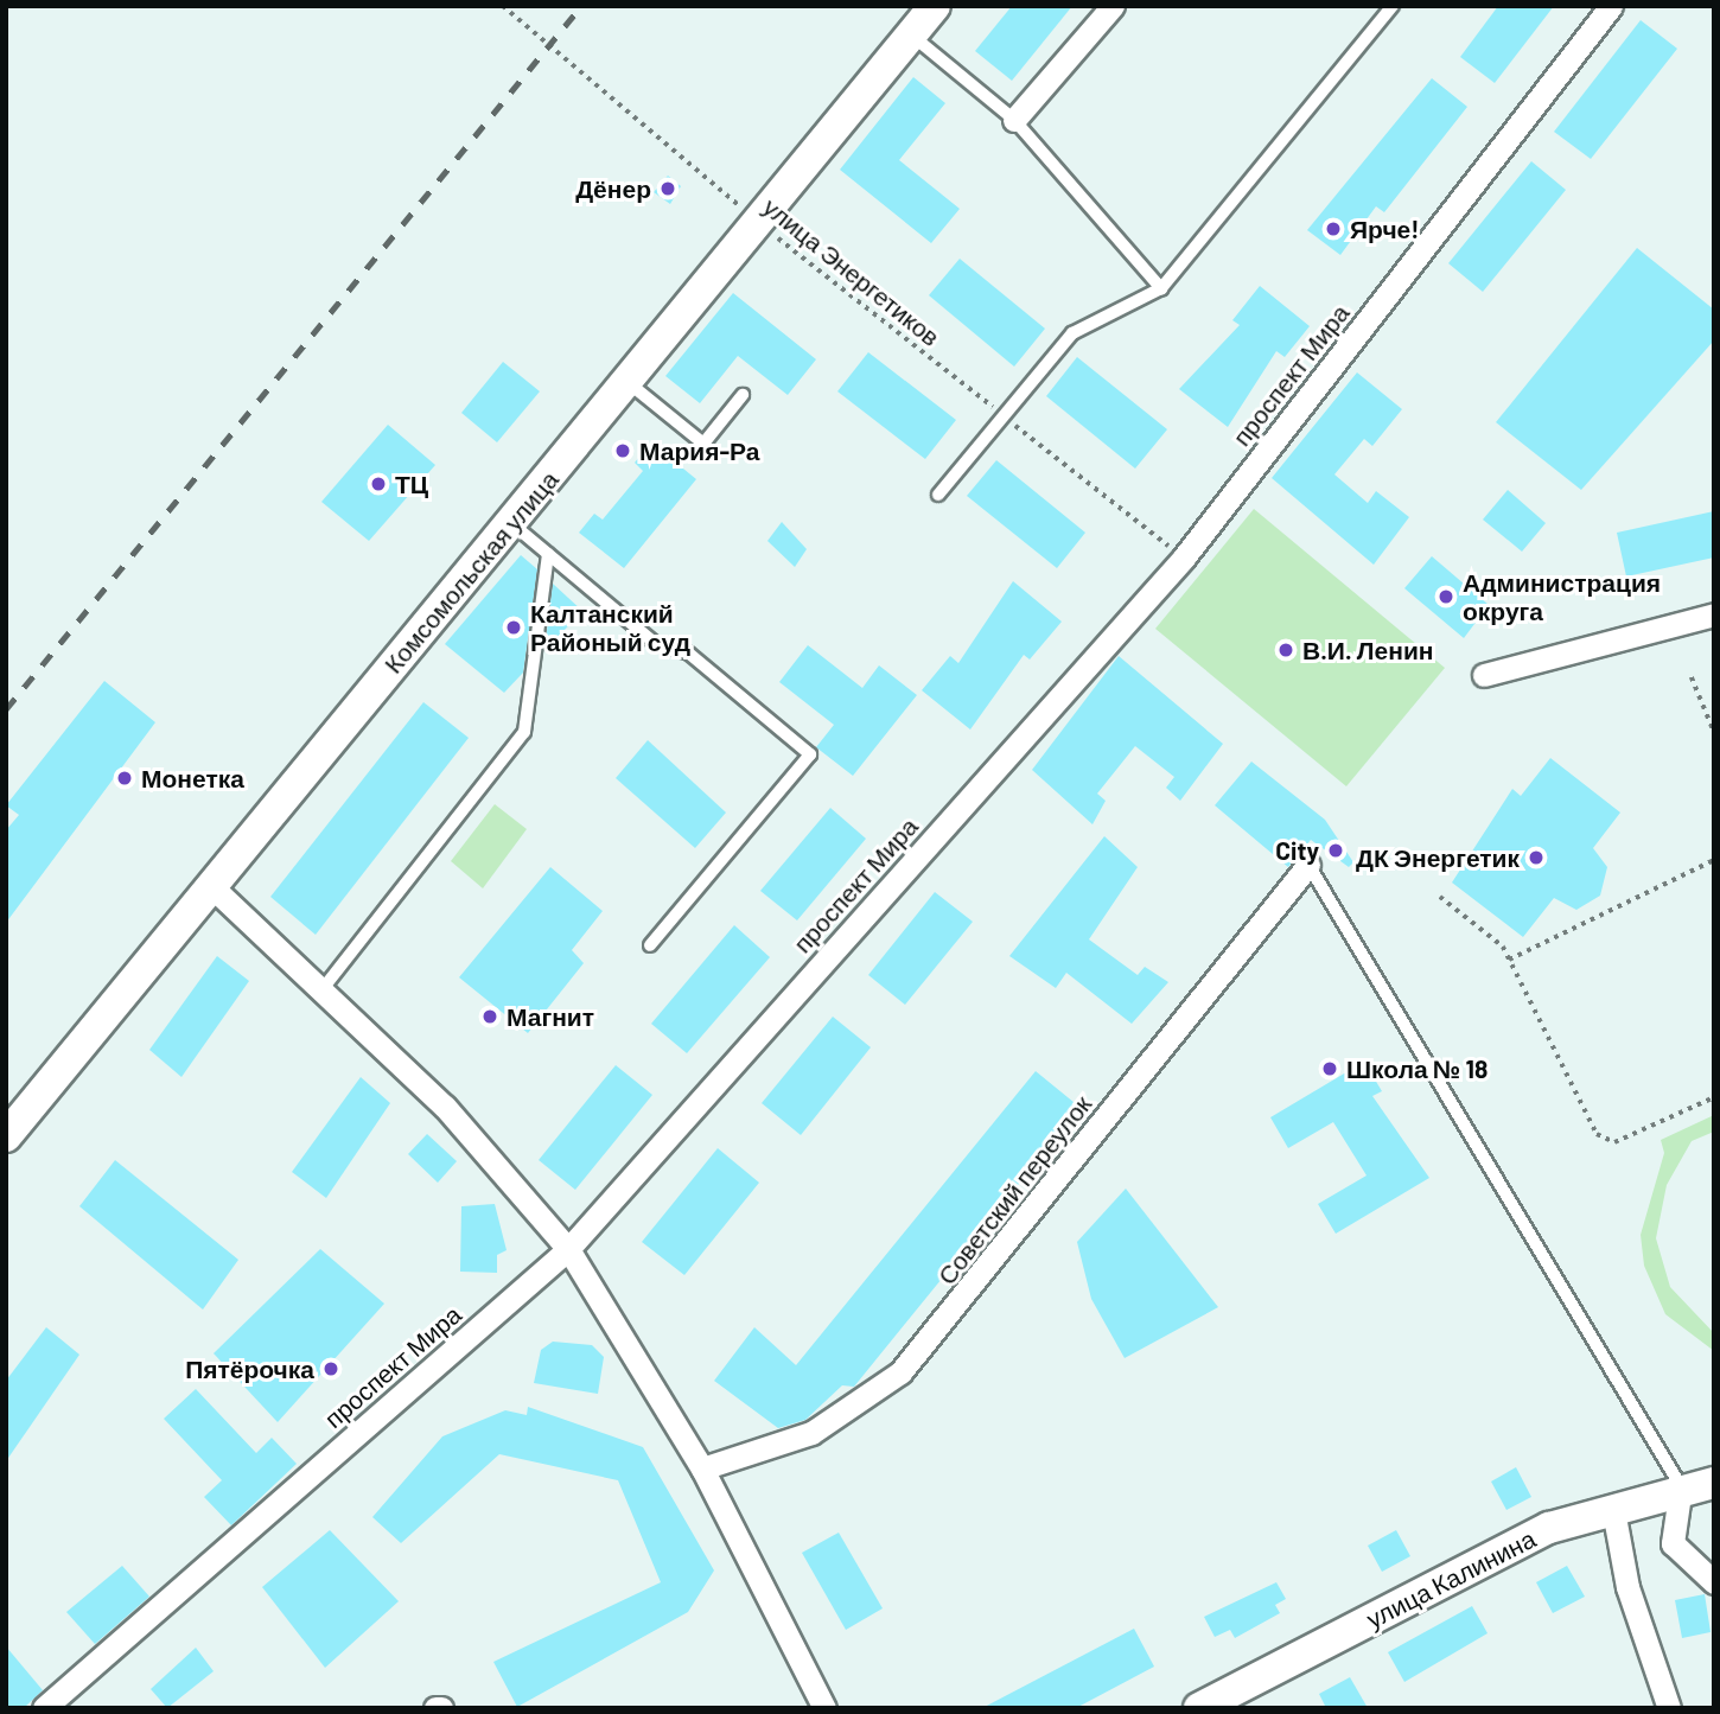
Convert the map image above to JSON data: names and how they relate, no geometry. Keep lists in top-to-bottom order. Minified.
{"streets":{"street":["проспект Мира","Комсомольская улица","Советский переулок","улица Калинина"],"path":["улица Энергетиков"]},"crossings":[["улица Энергетиков","проспект Мира"],["улица Энергетиков","Комсомольская улица"]],"places":["Дёнер","Ярче!","Мария-Ра","ТЦ","Администрация округа","Калтанский Районый суд","В.И. Ленин","Монетка","City","ДК Энергетик","Магнит","Школа № 18","Пятёрочка"]}
